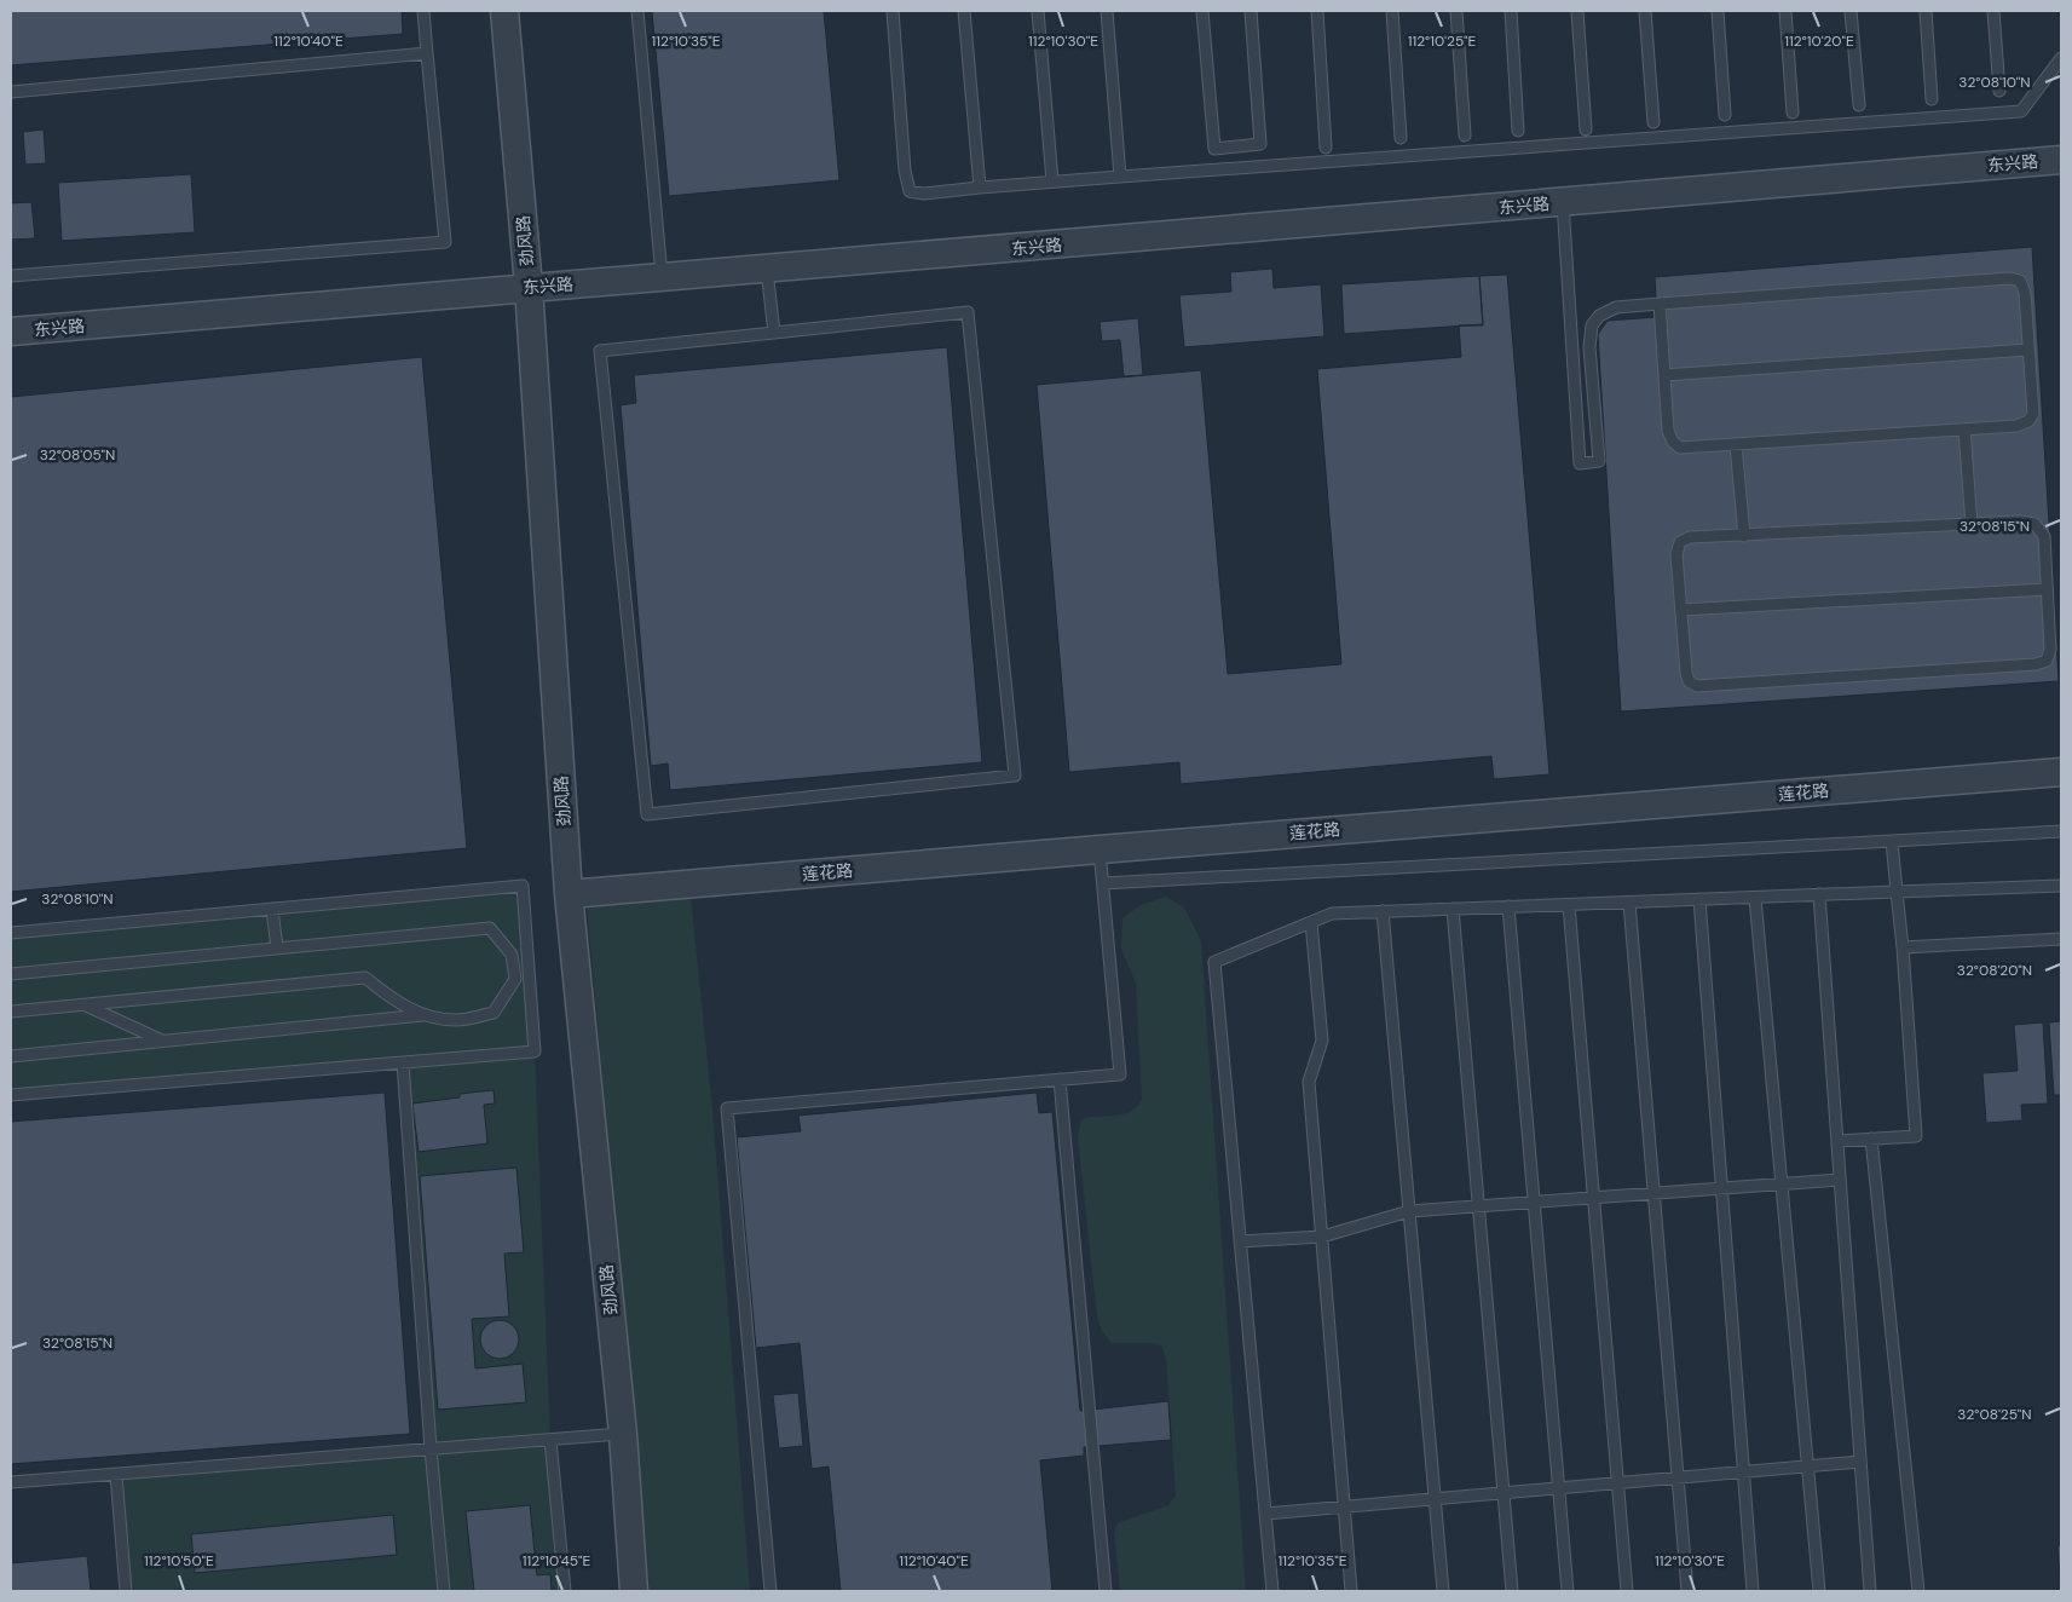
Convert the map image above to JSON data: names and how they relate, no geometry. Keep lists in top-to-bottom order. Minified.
{"streets":{"street":["东兴路","劲风路","莲花路"]},"crossings":[["东兴路","劲风路"],["劲风路","莲花路"]],"coordinates":["112°10'40\"E","112°10'35\"E","112°10'30\"E","112°10'25\"E","112°10'20\"E","32°08'10\"N","32°08'05\"N","32°08'15\"N","32°08'20\"N","32°08'25\"N","112°10'50\"E","112°10'45\"E"]}
